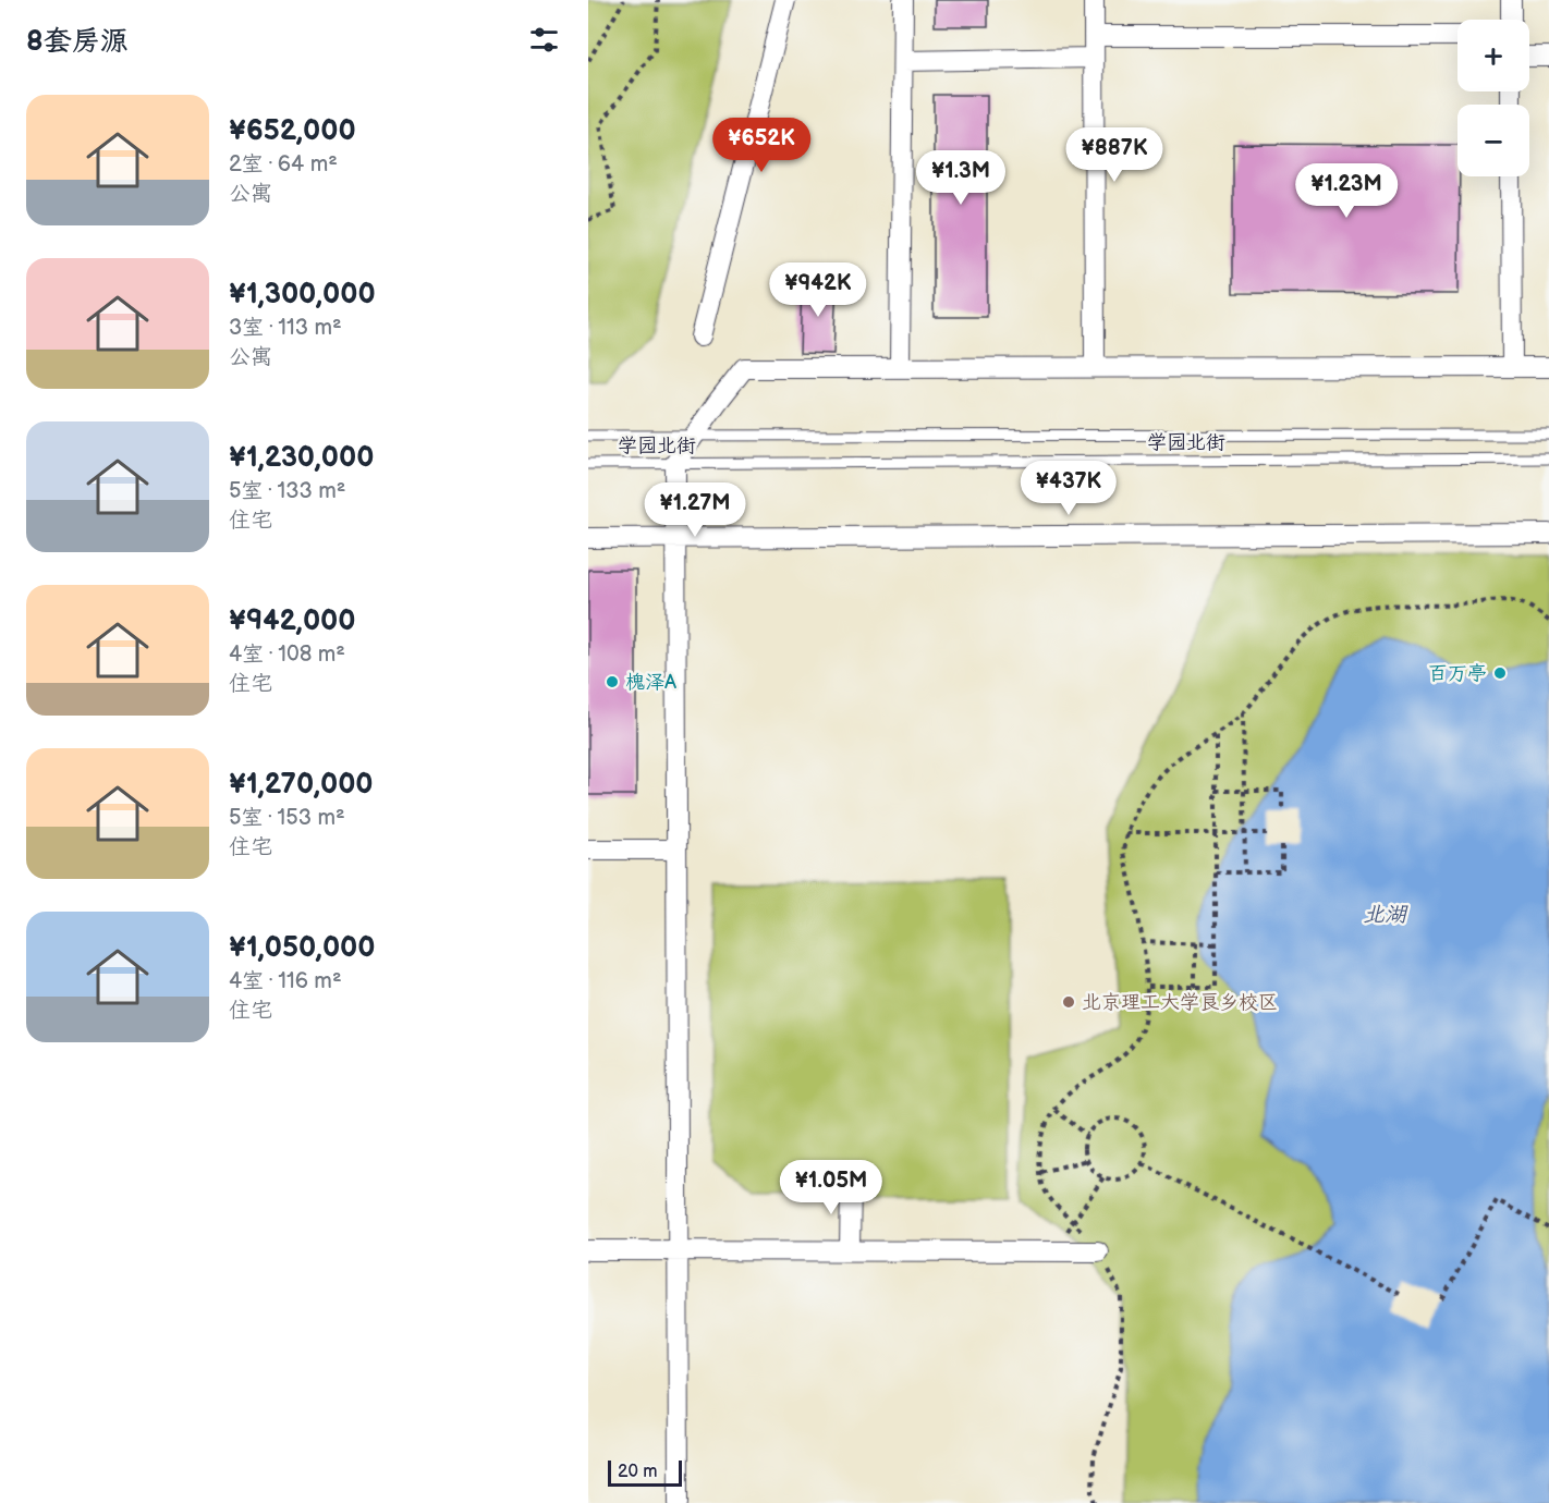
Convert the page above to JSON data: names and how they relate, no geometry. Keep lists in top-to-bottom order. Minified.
{"streets":{"lane":["学园北街"]},"water":["北湖"],"places":["百万亭","槐泽A","北京理工大学良乡校区"],"scale_bar":"20 m","page":{"heading":"8套房源","map_buttons":["+","−"],"list":[{"name":"¥652,000","note":"2室 · 64 m² · 公寓"},{"name":"¥1,300,000","note":"3室 · 113 m² · 公寓"},{"name":"¥1,230,000","note":"5室 · 133 m² · 住宅"},{"name":"¥942,000","note":"4室 · 108 m² · 住宅"},{"name":"¥1,270,000","note":"5室 · 153 m² · 住宅"},{"name":"¥1,050,000","note":"4室 · 116 m² · 住宅"}],"price":["¥652K","¥887K","¥1.3M","¥1.23M","¥942K","¥437K","¥1.27M","¥1.05M"],"scale":"20 m"}}
